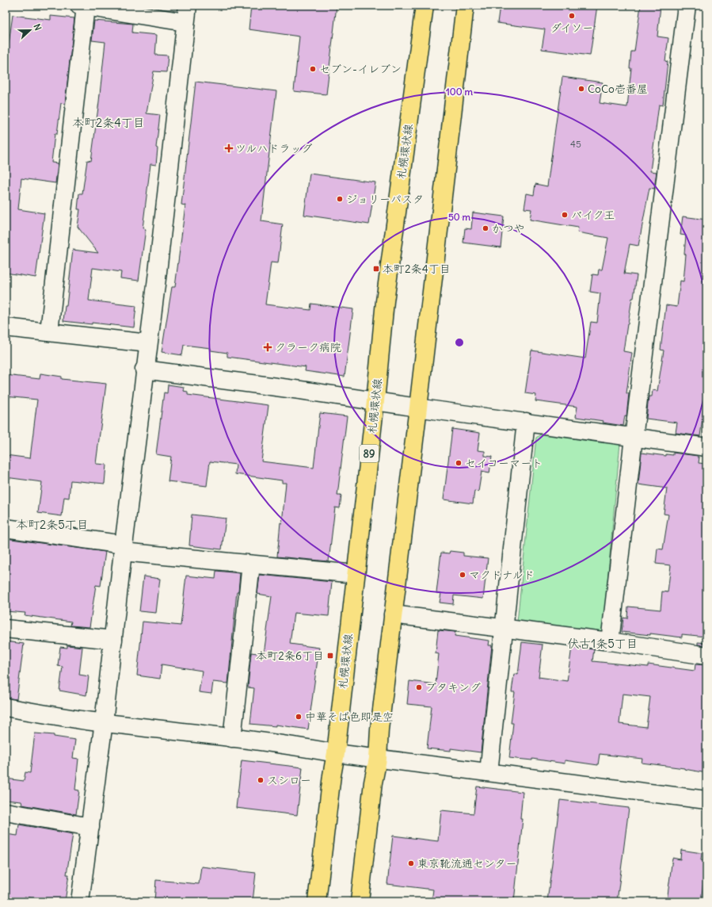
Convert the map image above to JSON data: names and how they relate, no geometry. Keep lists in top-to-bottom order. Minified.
{"streets":{"main road":["札幌環状線","89"]},"districts":["本町2条4丁目","本町2条5丁目","伏古1条5丁目"],"places":{"other":["ダイソー","セブン-イレブン","CoCo壱番屋","ジョリーパスタ","バイク王","かつや","セイコーマート","マクドナルド","ブタキング","中華そば色即是空","スシロー","東京靴流通センター"],"health":["ツルハドラッグ","クラーク病院"],"transit":["本町2条4丁目","本町2条6丁目"]},"house_numbers":["45"],"north":"right","rings":["100 m","50 m"]}
